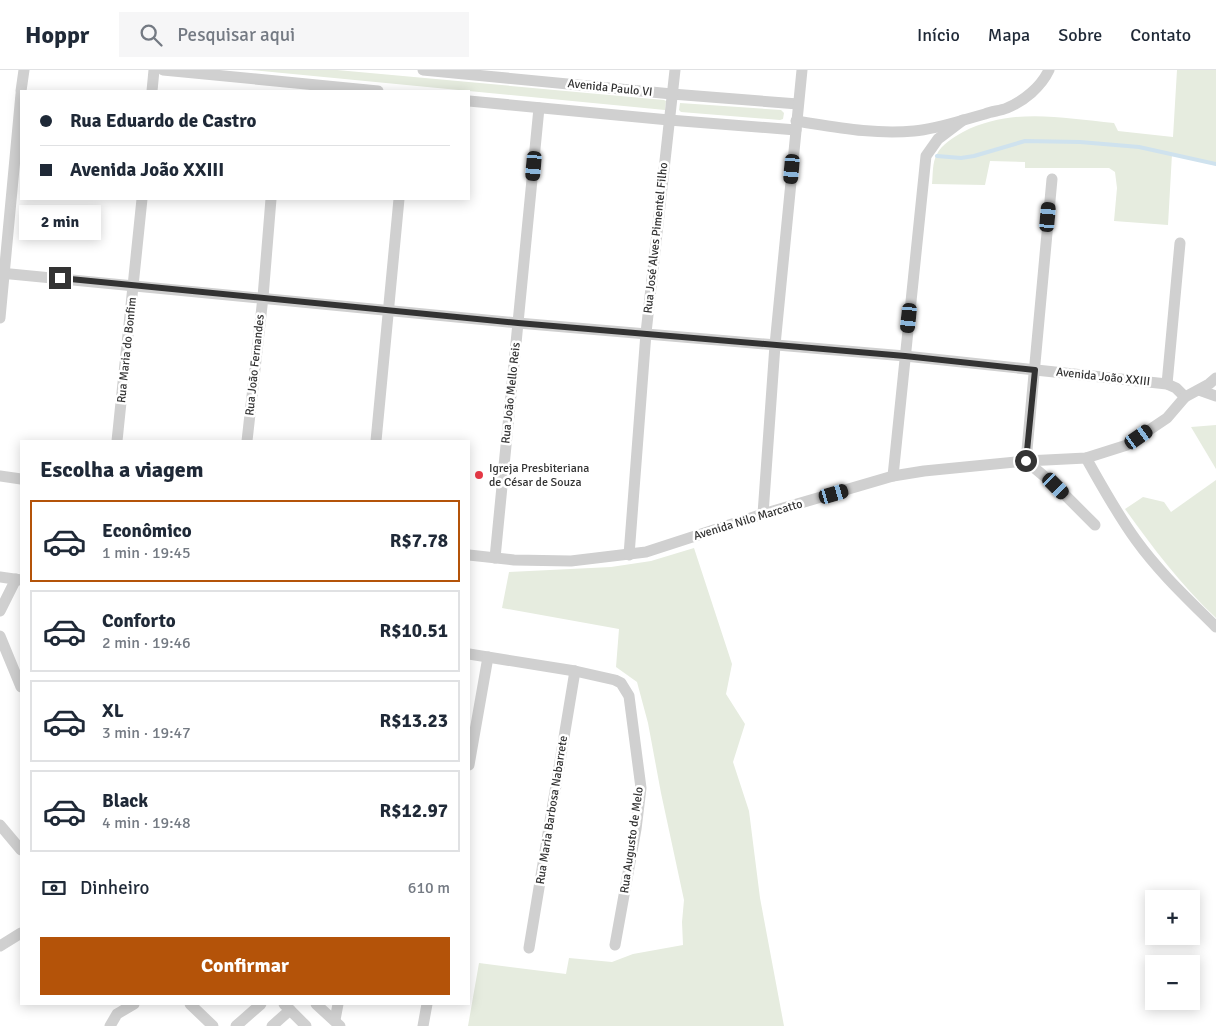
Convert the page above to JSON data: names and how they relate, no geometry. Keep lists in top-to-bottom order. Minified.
{"streets":{"street":["Avenida Paulo VI","Rua José Alves Pimentel Filho","Rua Maria do Bonfim","Rua João Fernandes","Avenida João XXIII","Rua João Mello Reis","Avenida Nilo Marcatto","Rua Maria Barbosa Nabarrete","Rua Augusto de Melo"]},"crossings":[["Avenida Paulo VI","Rua José Alves Pimentel Filho"],["Rua José Alves Pimentel Filho","Avenida João XXIII"],["Rua José Alves Pimentel Filho","Avenida Nilo Marcatto"],["Rua Maria do Bonfim","Avenida João XXIII"],["Rua João Fernandes","Avenida João XXIII"],["Avenida João XXIII","Rua João Mello Reis"],["Avenida João XXIII","Avenida Nilo Marcatto"],["Rua João Mello Reis","Avenida Nilo Marcatto"],["Rua Maria Barbosa Nabarrete","Rua Augusto de Melo"]],"places":["Igreja Presbiteriana de César de Souza"],"page":{"header":"Hoppr","search":"Pesquisar aqui","nav":["Início","Mapa","Sobre","Contato"],"banner":["Rua Eduardo de Castro","Avenida João XXIII"],"bubble":"2 min","heading":"Escolha a viagem","list":[{"name":"Econômico","note":"1 min · 19:45","value":"R$7.78"},{"name":"Conforto","note":"2 min · 19:46","value":"R$10.51"},{"name":"XL","note":"3 min · 19:47","value":"R$13.23"},{"name":"Black","note":"4 min · 19:48","value":"R$12.97"}],"pay":["Dinheiro","610 m"],"map_buttons":["+","−"],"buttons":"Confirmar"}}
